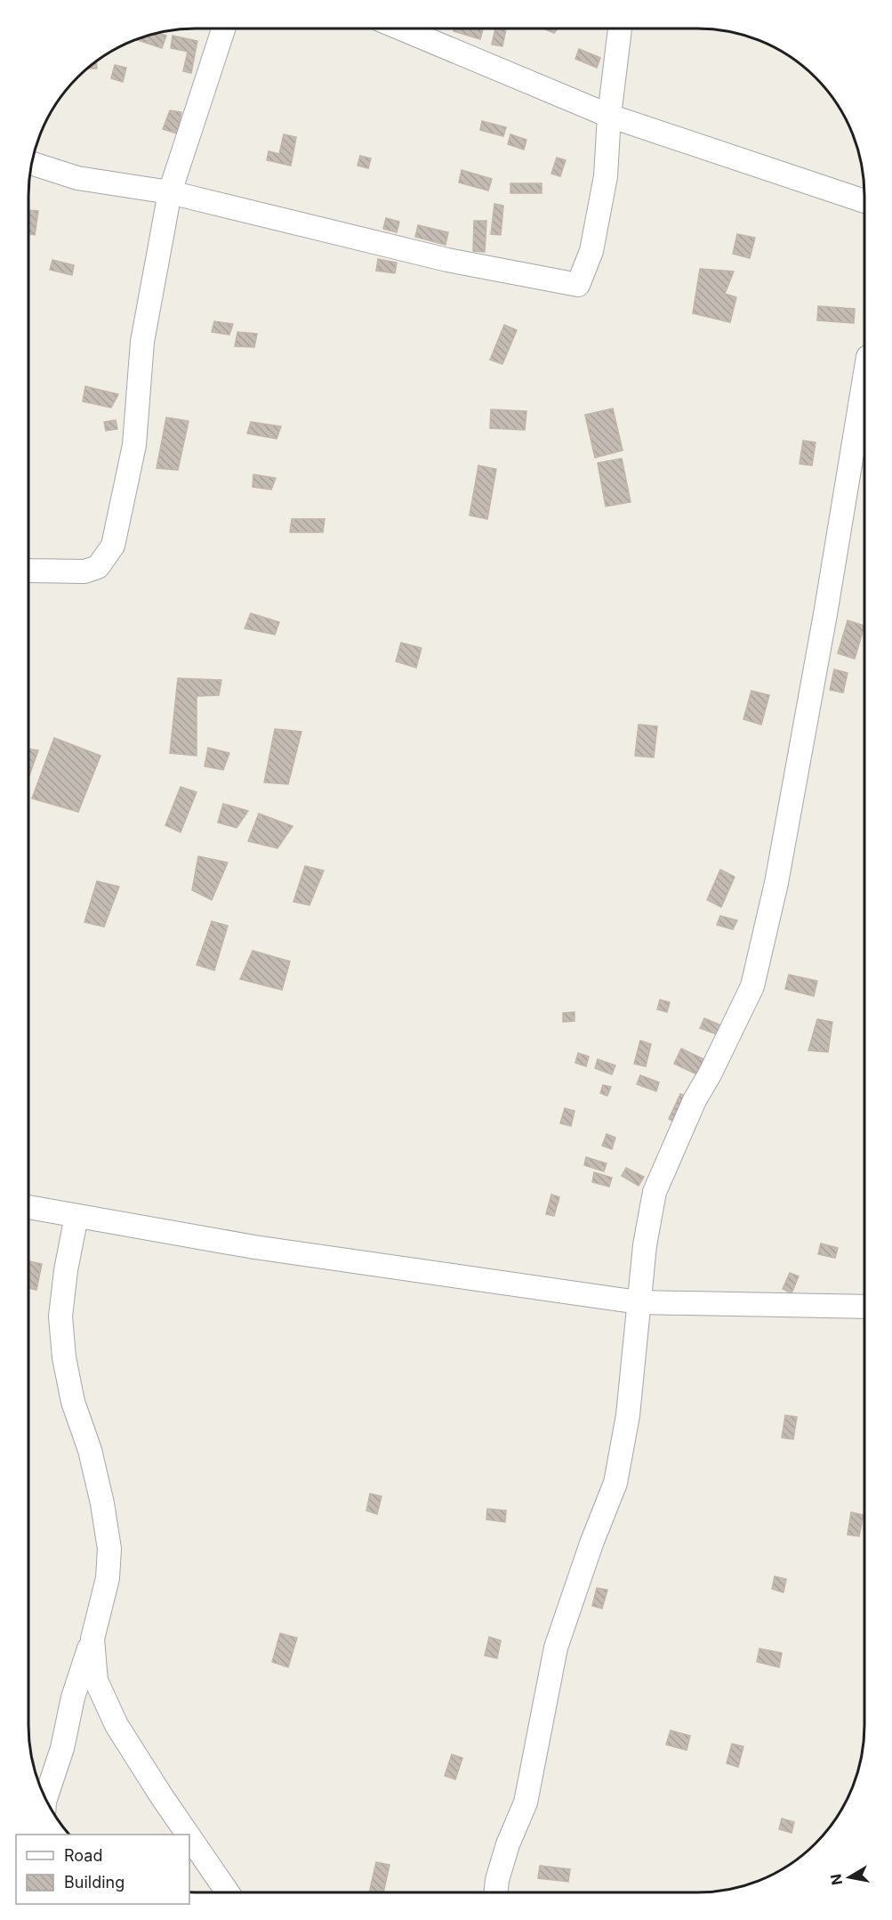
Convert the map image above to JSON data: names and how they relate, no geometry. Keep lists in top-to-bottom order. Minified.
{"legend":["Road","Building"],"north":"left"}
